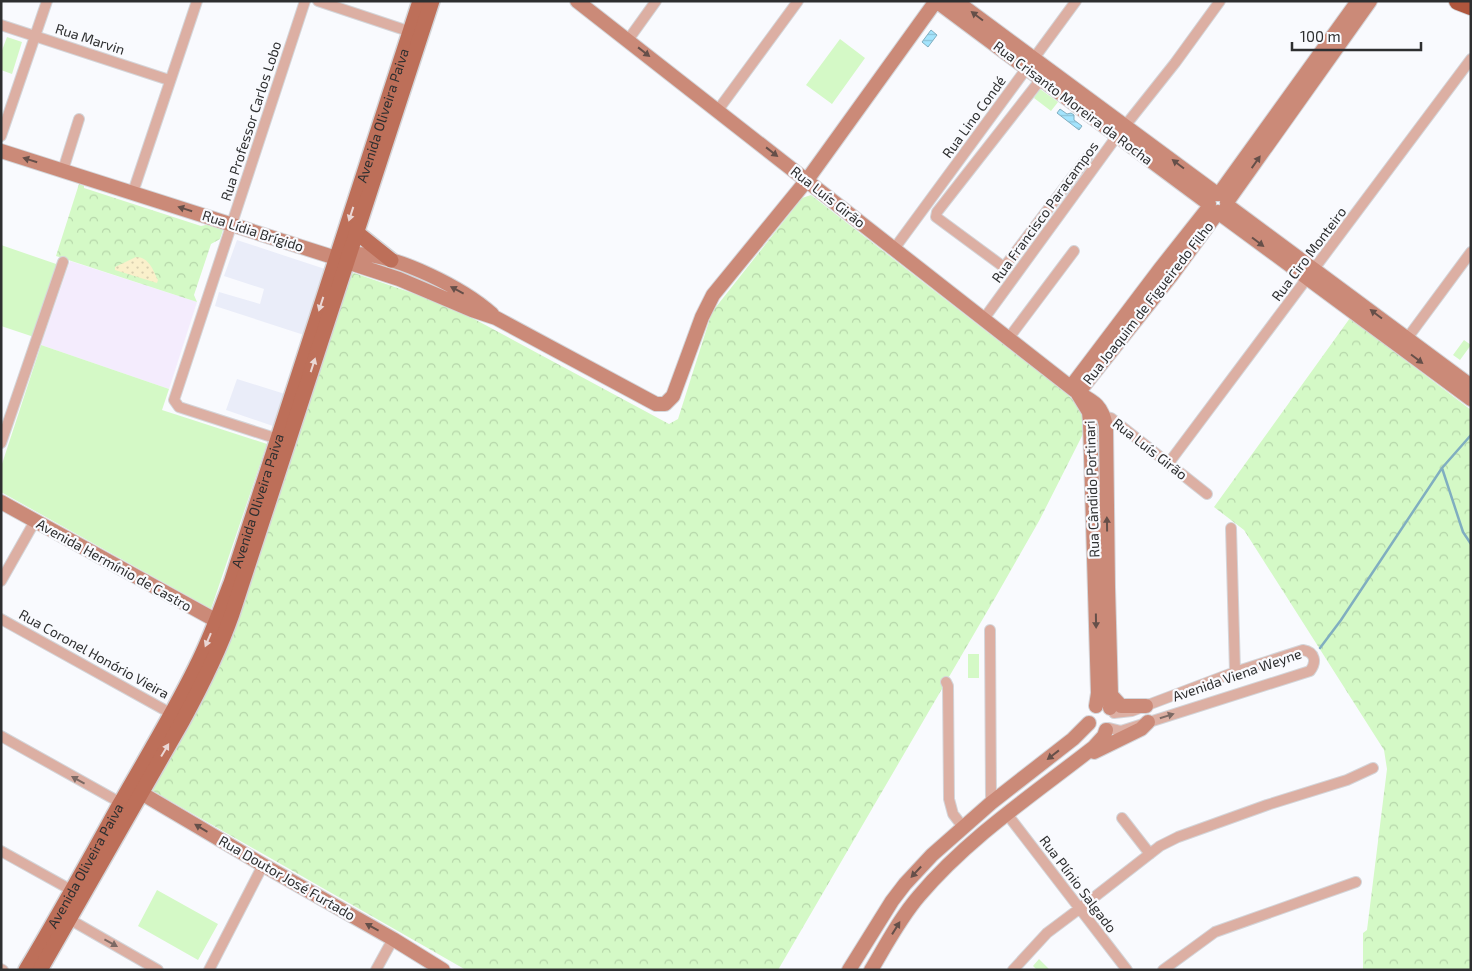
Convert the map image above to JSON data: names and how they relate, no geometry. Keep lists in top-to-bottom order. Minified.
{"streets":{"main road":["Avenida Oliveira Paiva"],"street":["Rua Marvin","Rua Crisanto Moreira da Rocha","Rua Lino Condé","Rua Professor Carlos Lobo","Rua Luís Girão","Rua Francisco Paracampos","Rua Lídia Brígido","Rua Ciro Monteiro","Rua Joaquim de Figueiredo Filho","Rua Cândido Portinari","Avenida Hermínio de Castro","Rua Coronel Honório Vieira","Avenida Viena Weyne","Rua Doutor José Furtado","Rua Plínio Salgado"]},"crossings":[["Rua Crisanto Moreira da Rocha","Rua Lino Condé"],["Rua Crisanto Moreira da Rocha","Rua Francisco Paracampos"],["Rua Crisanto Moreira da Rocha","Rua Ciro Monteiro"],["Rua Crisanto Moreira da Rocha","Rua Joaquim de Figueiredo Filho"],["Avenida Oliveira Paiva","Rua Professor Carlos Lobo"],["Avenida Oliveira Paiva","Rua Lídia Brígido"],["Avenida Oliveira Paiva","Avenida Hermínio de Castro"],["Avenida Oliveira Paiva","Rua Coronel Honório Vieira"],["Avenida Oliveira Paiva","Rua Doutor José Furtado"],["Rua Lino Condé","Rua Luís Girão"],["Rua Professor Carlos Lobo","Rua Lídia Brígido"],["Rua Luís Girão","Rua Francisco Paracampos"],["Rua Luís Girão","Rua Lídia Brígido"],["Rua Luís Girão","Rua Ciro Monteiro"],["Rua Luís Girão","Rua Joaquim de Figueiredo Filho"],["Rua Luís Girão","Rua Cândido Portinari"],["Rua Joaquim de Figueiredo Filho","Rua Cândido Portinari"],["Rua Cândido Portinari","Avenida Viena Weyne"]],"one_way":["Rua Doutor José Furtado"],"scale_bar":"100 m"}
